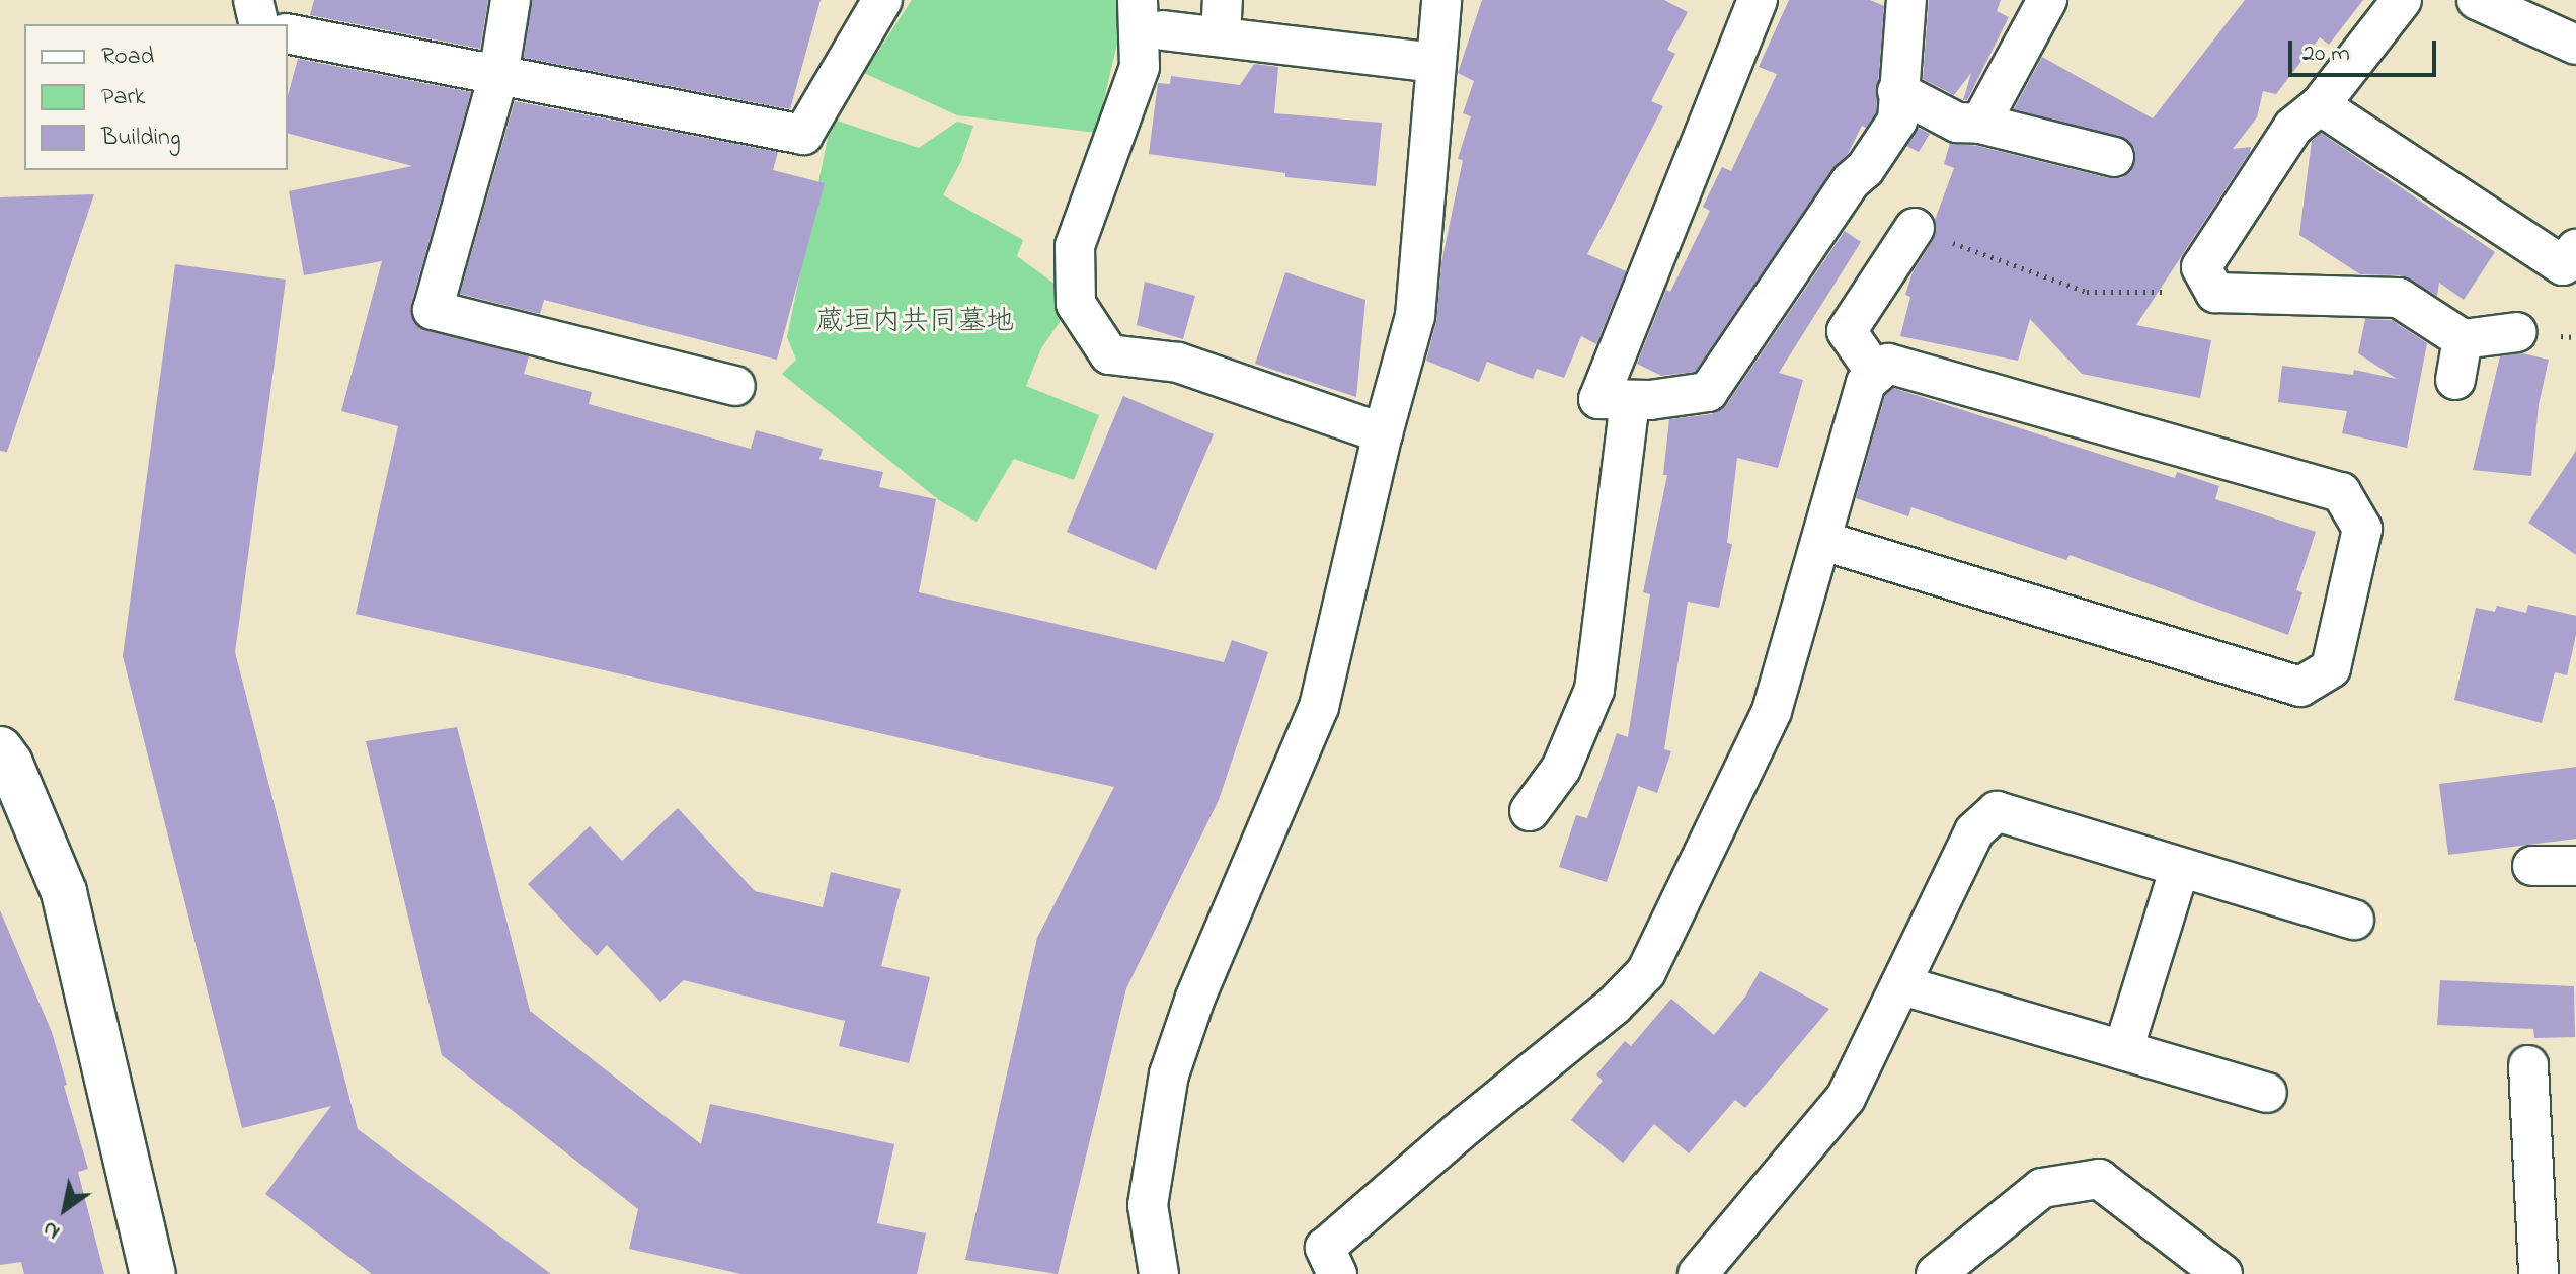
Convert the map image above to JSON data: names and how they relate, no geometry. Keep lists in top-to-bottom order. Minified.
{"parks":["蔵垣内共同墓地"],"legend":["Road","Park","Building"],"scale_bar":"20 m","north":"bottom left"}
